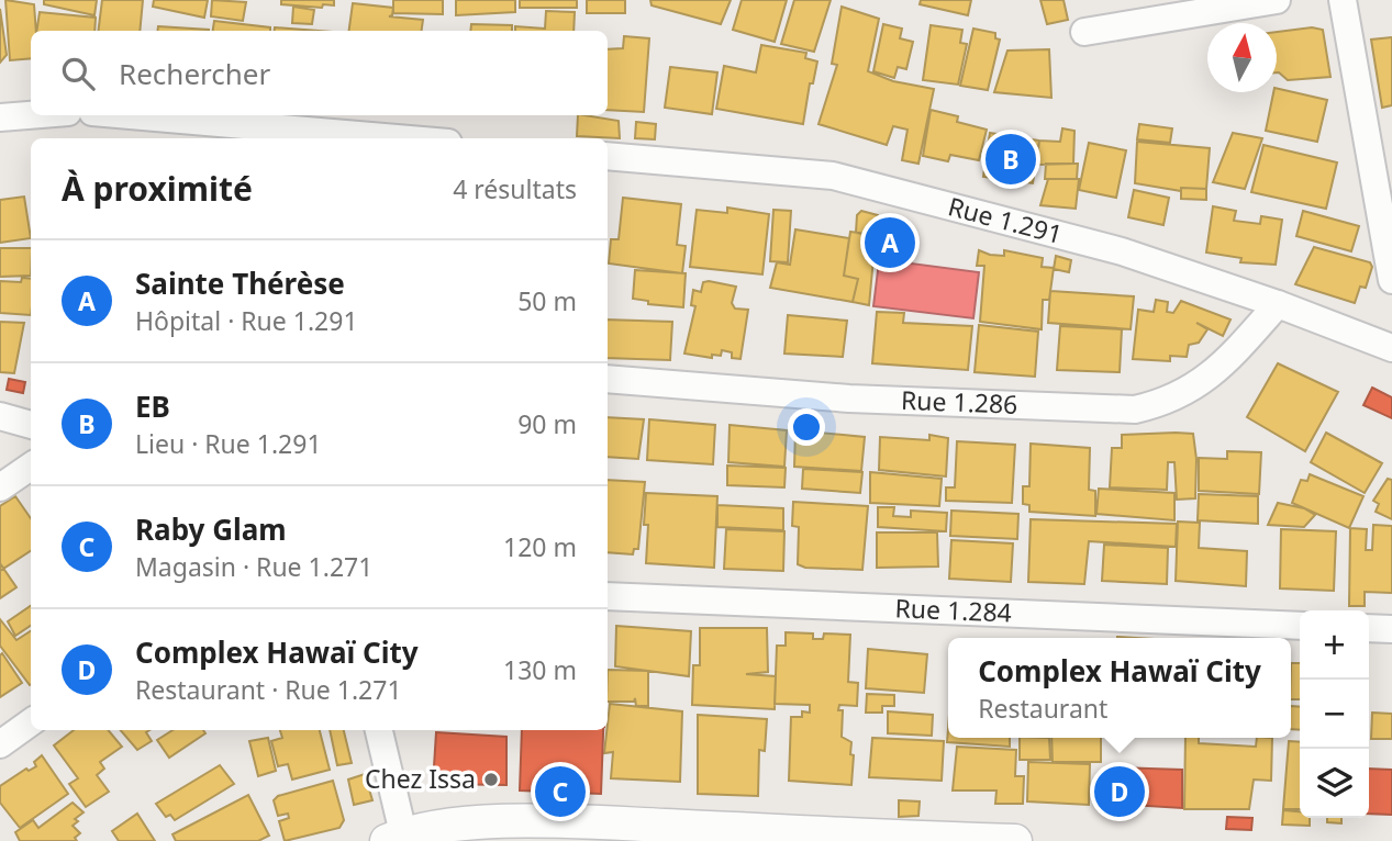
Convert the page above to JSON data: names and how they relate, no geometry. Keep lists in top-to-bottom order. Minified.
{"streets":{"street":["Rue 1.291","Rue 1.286","Rue 1.284"]},"crossings":[["Rue 1.291","Rue 1.286"]],"places":["Chez Issa"],"north":"top","page":{"search":"Rechercher","pins":["B","A","C","D"],"heading":["À proximité","4 résultats"],"list":[{"mark":"A","name":"Sainte Thérèse","note":"Hôpital · Rue 1.291","value":"50 m"},{"mark":"B","name":"EB","note":"Lieu · Rue 1.291","value":"90 m"},{"mark":"C","name":"Raby Glam","note":"Magasin · Rue 1.271","value":"120 m"},{"mark":"D","name":"Complex Hawaï City","note":"Restaurant · Rue 1.271","value":"130 m"}],"map_buttons":["+","−"],"popup":["Complex Hawaï City","Restaurant"]}}
